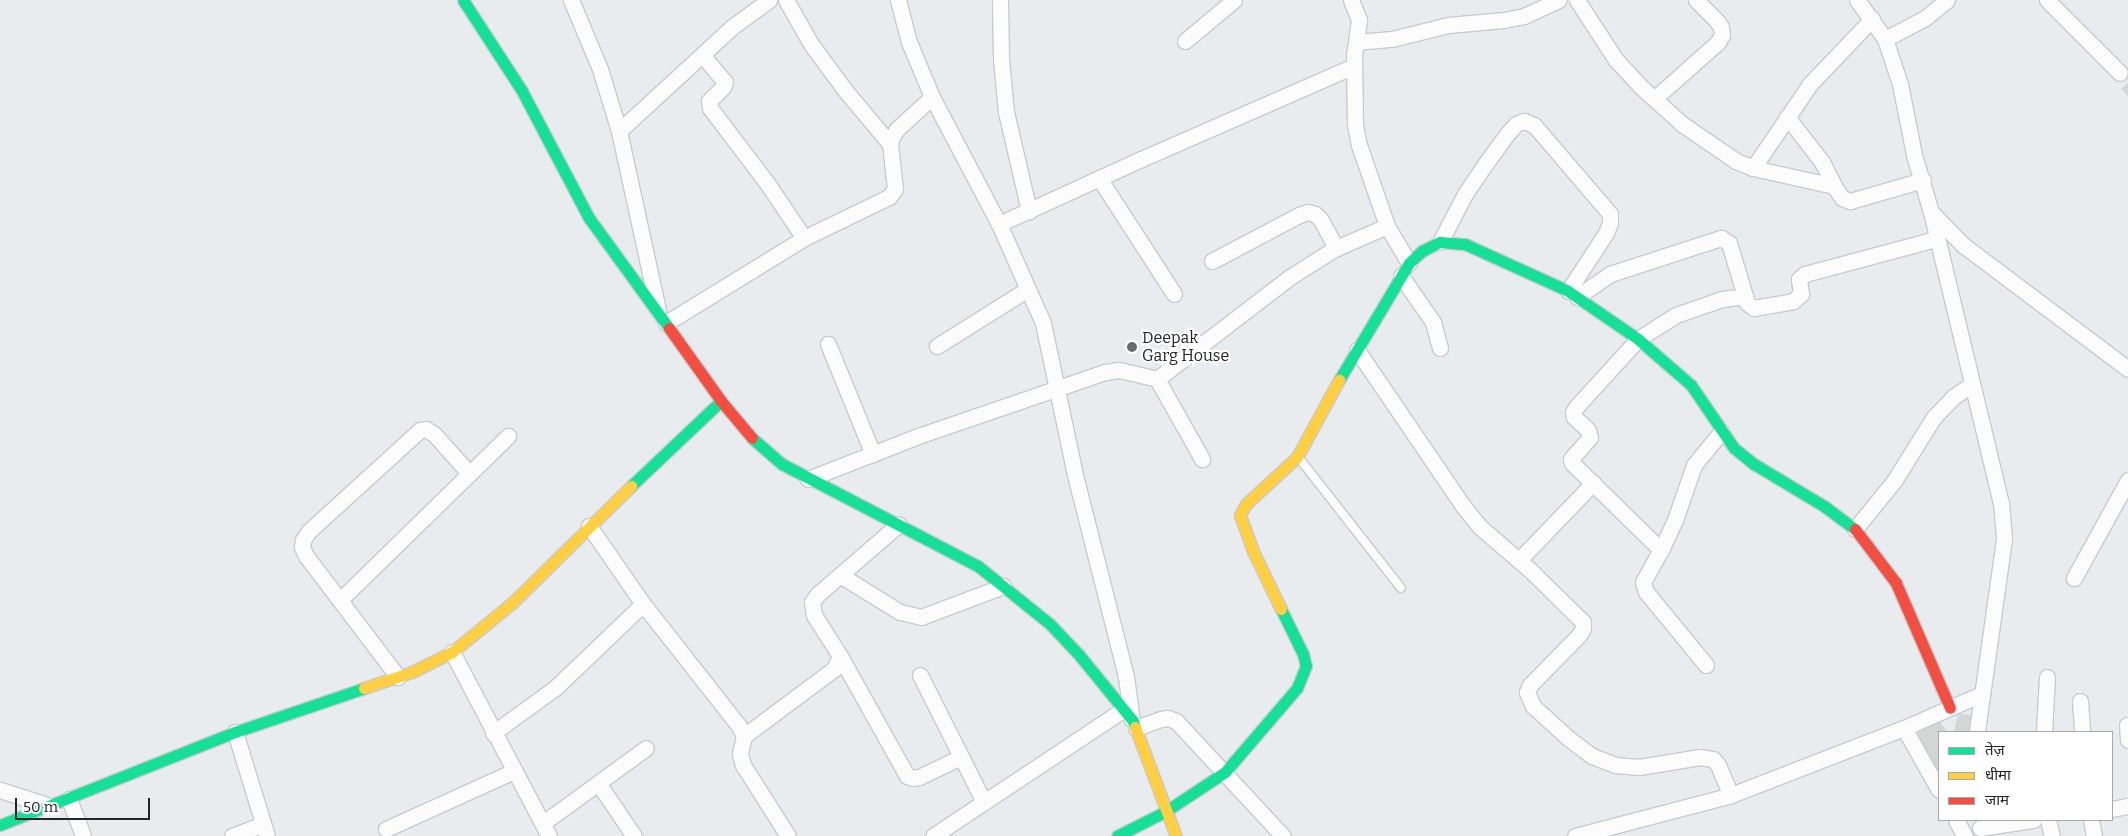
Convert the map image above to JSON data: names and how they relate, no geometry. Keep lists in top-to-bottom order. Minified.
{"places":["Deepak Garg House"],"legend":["तेज़","धीमा","जाम"],"scale_bar":"50 m"}
